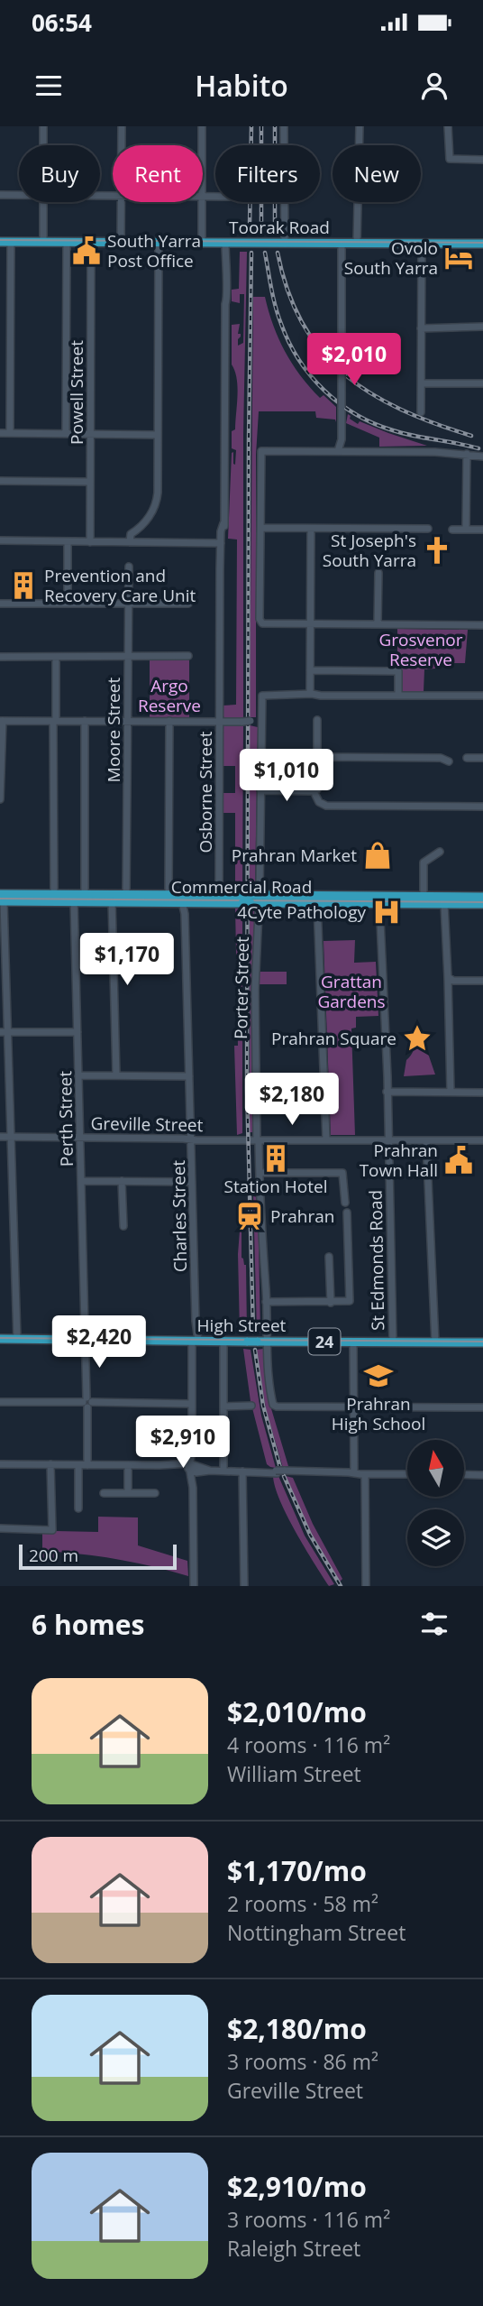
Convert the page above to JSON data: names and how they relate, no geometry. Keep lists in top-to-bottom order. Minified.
{"streets":{"main road":["Toorak Road","Commercial Road","High Street","24"],"street":["Powell Street","Moore Street","Osborne Street","Porter Street","Perth Street","Greville Street","Charles Street","St Edmonds Road"]},"crossings":[["Toorak Road","Powell Street"],["Toorak Road","Osborne Street"],["Moore Street","Commercial Road"],["Osborne Street","Commercial Road"],["Commercial Road","Porter Street"],["Commercial Road","Perth Street"],["Commercial Road","Charles Street"],["Commercial Road","St Edmonds Road"],["Porter Street","Greville Street"],["Porter Street","High Street"],["Perth Street","Greville Street"],["Perth Street","High Street"],["Greville Street","Charles Street"],["Greville Street","St Edmonds Road"],["Charles Street","High Street"],["St Edmonds Road","High Street"]],"parks":["Grosvenor Reserve","Argo Reserve","Grattan Gardens"],"places":{"public building":["South Yarra Post Office","Prahran Town Hall"],"hotel":["Ovolo South Yarra"],"church":["St Joseph's South Yarra"],"building":["Prevention and Recovery Care Unit","Station Hotel"],"shop":["Prahran Market"],"hospital":["4Cyte Pathology"],"place":["Prahran Square"],"station":["Prahran"],"school or university":["Prahran High School"]},"scale_bar":"200 m","north":"top","page":{"status":"06:54","header":"Habito","chip":["Buy","Rent","Filters","New"],"price":["$2,010","$1,010","$1,170","$2,180","$2,420","$2,910"],"scale":"200 m","heading":"6 homes","list":[{"name":"$2,010/mo","note":"4 rooms · 116 m² · William Street"},{"name":"$1,170/mo","note":"2 rooms · 58 m² · Nottingham Street"},{"name":"$2,180/mo","note":"3 rooms · 86 m² · Greville Street"},{"name":"$2,910/mo","note":"3 rooms · 116 m² · Raleigh Street"}]}}
